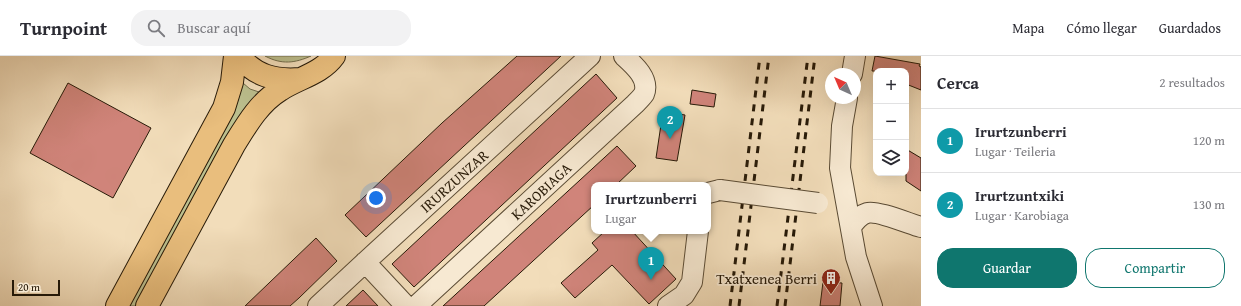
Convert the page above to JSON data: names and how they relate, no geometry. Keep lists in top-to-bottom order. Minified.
{"streets":{"street":["IRURZUNZAR","KAROBIAGA"]},"places":{"building":["Txatxenea Berri"]},"scale_bar":"20 m","north":"top left","page":{"header":"Turnpoint","search":"Buscar aquí","nav":["Mapa","Cómo llegar","Guardados"],"heading":["Cerca","2 resultados"],"map_buttons":["+","−"],"pins":["2","1"],"list":[{"mark":"1","name":"Irurtzunberri","note":"Lugar · Teileria","value":"120 m"},{"mark":"2","name":"Irurtzuntxiki","note":"Lugar · Karobiaga","value":"130 m"}],"popup":["Irurtzunberri","Lugar"],"buttons":["Guardar","Compartir"],"scale":"20 m"}}
